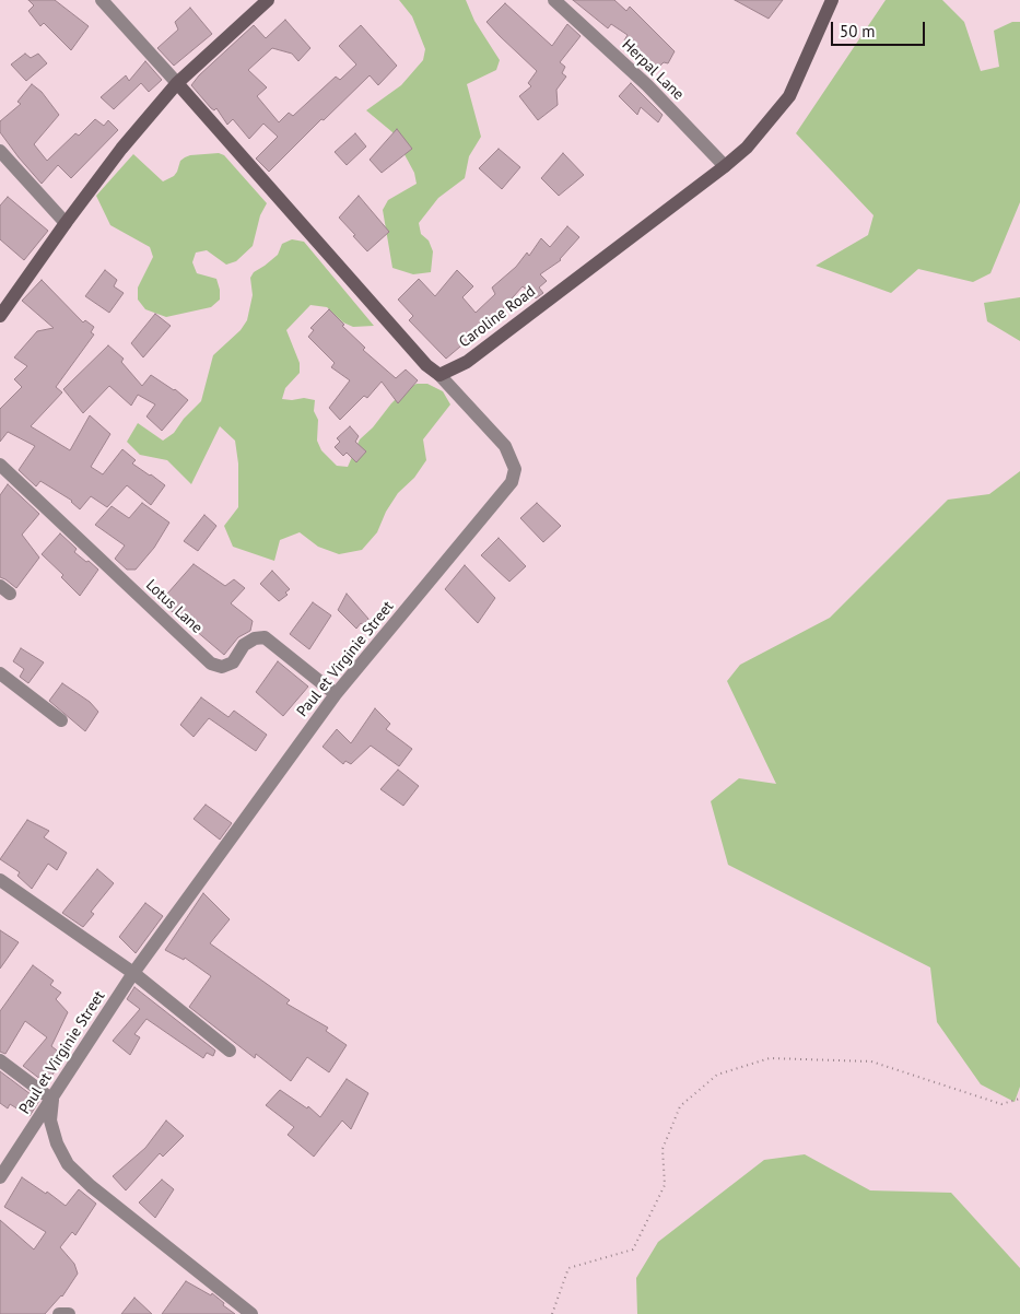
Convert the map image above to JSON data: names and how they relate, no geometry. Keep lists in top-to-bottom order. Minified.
{"streets":{"main road":["Caroline Road"],"street":["Herpal Lane","Lotus Lane","Paul et Virginie Street"]},"crossings":[["Herpal Lane","Caroline Road"],["Caroline Road","Paul et Virginie Street"],["Lotus Lane","Paul et Virginie Street"]],"scale_bar":"50 m"}
